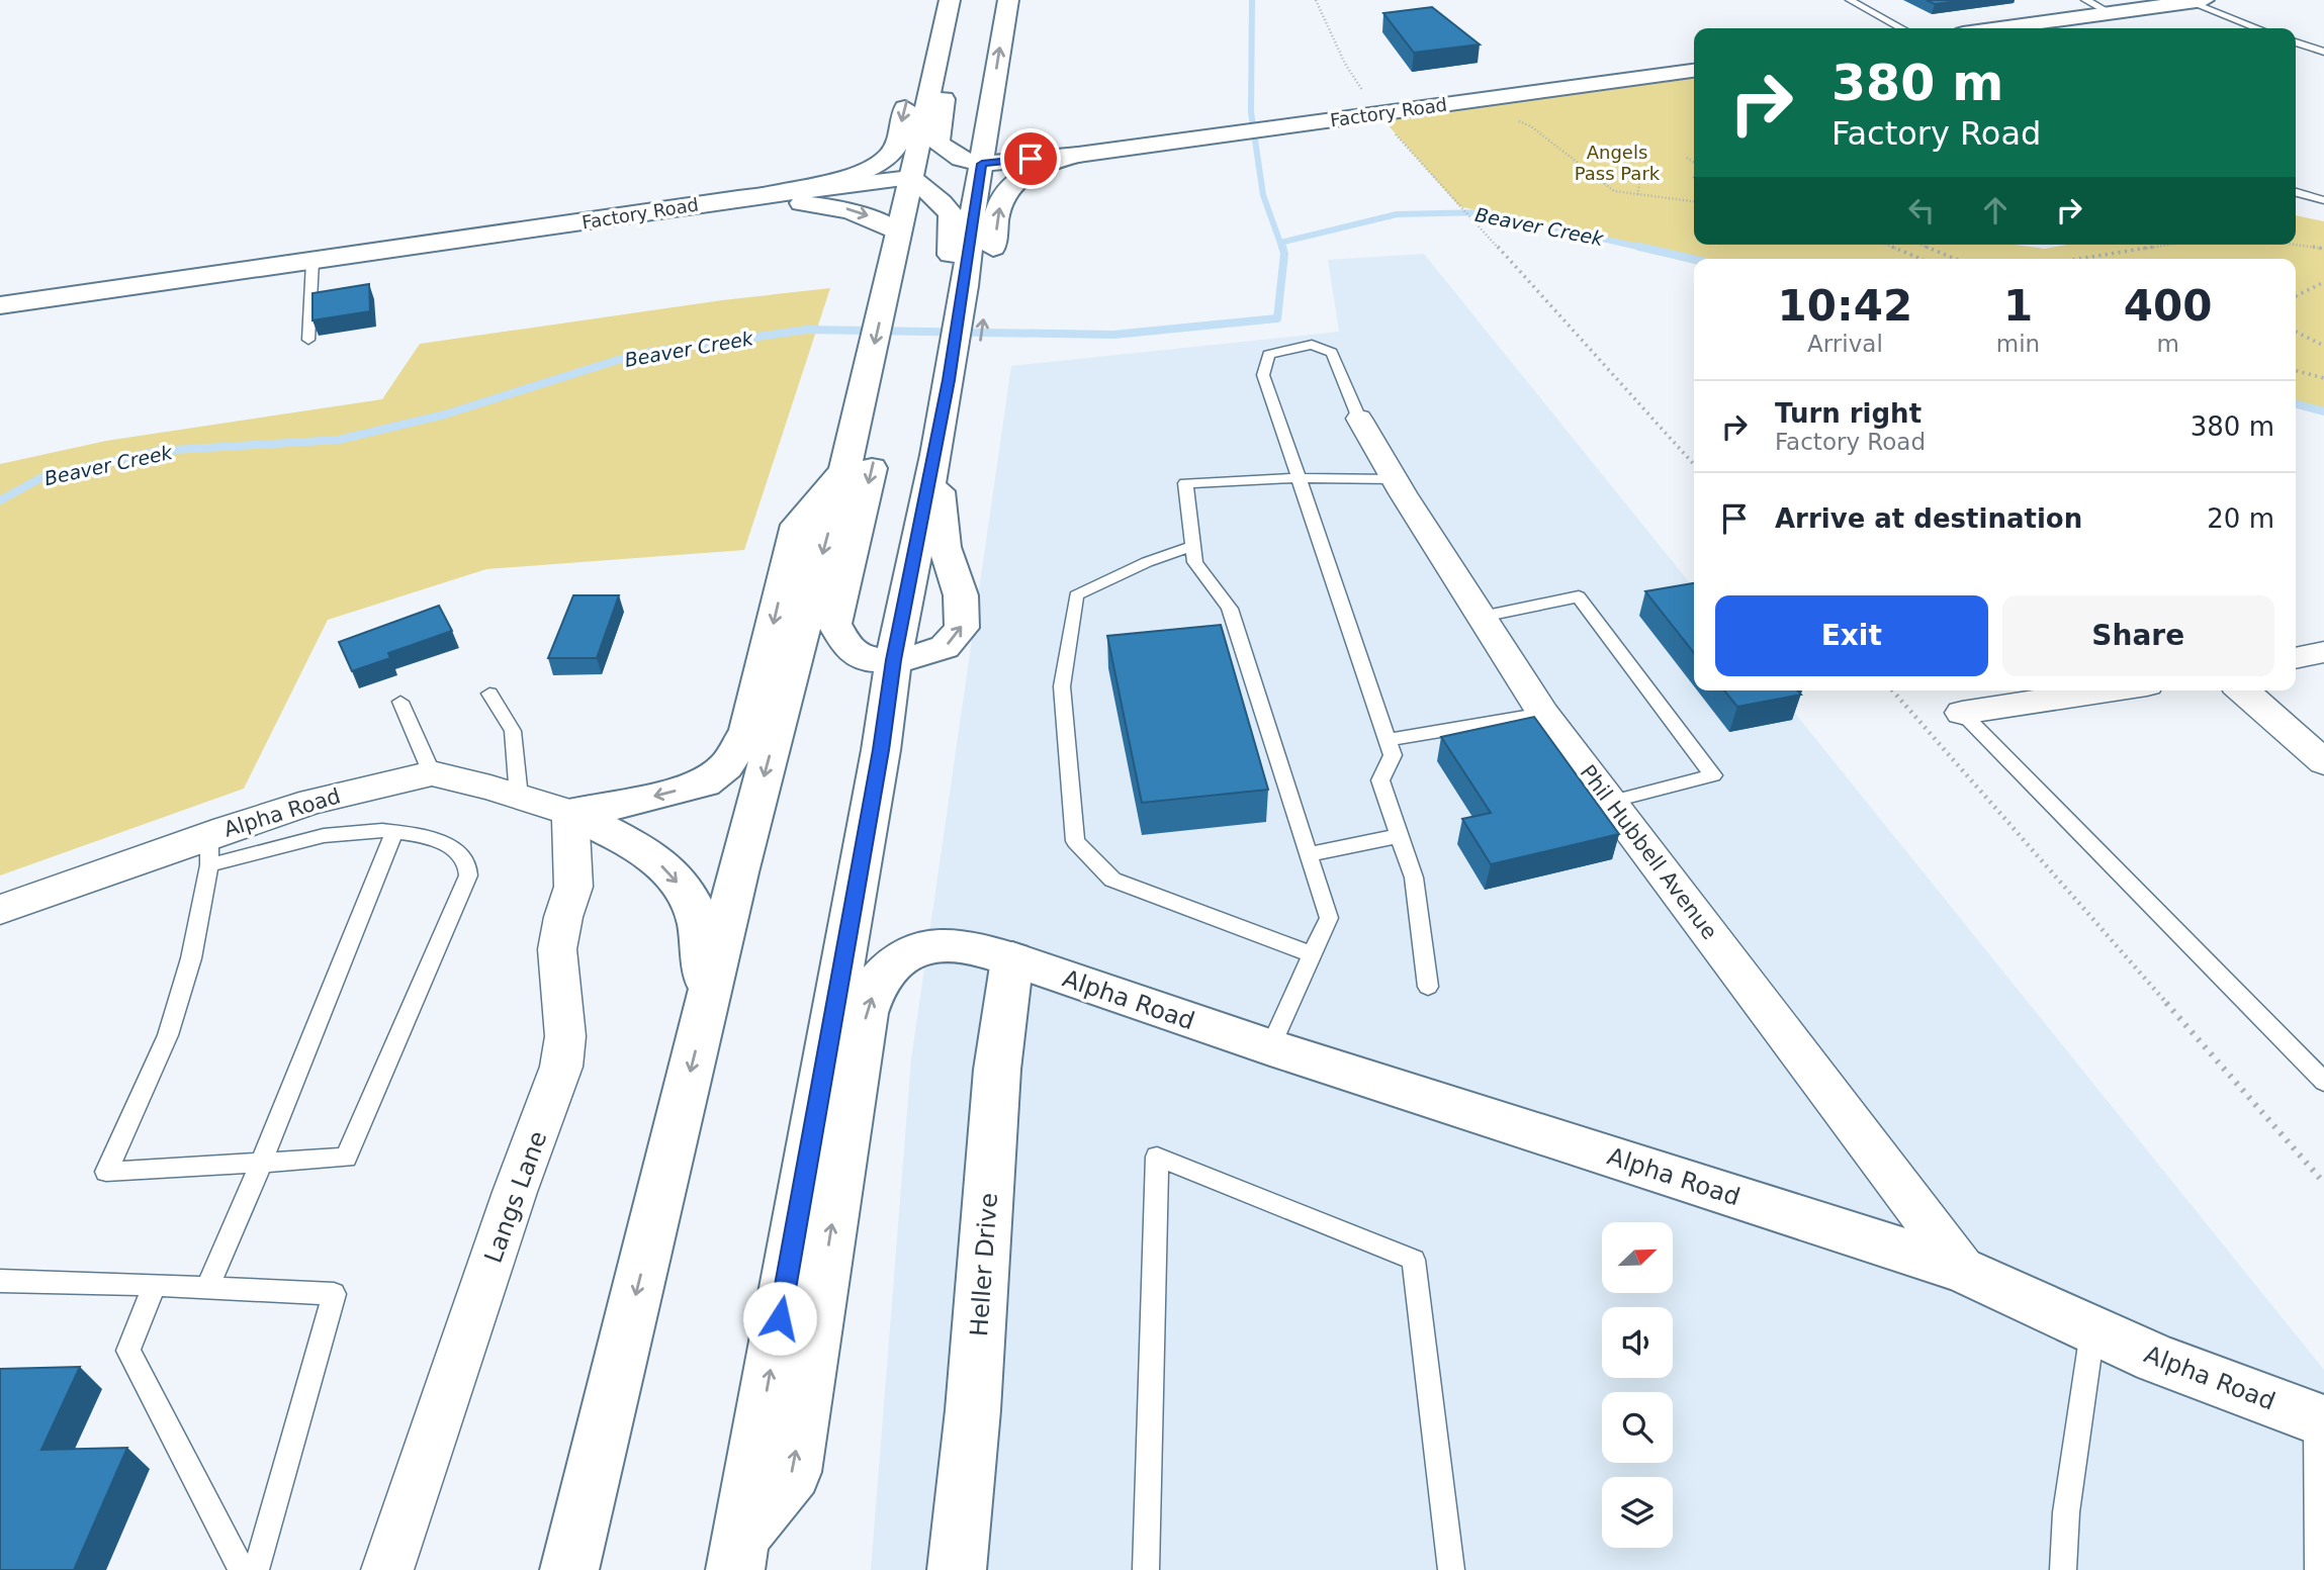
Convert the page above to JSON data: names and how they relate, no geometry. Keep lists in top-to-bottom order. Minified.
{"streets":{"main road":["Factory Road","Alpha Road","Heller Drive"],"street":["Phil Hubbell Avenue","Langs Lane"]},"crossings":[["Alpha Road","Phil Hubbell Avenue"],["Alpha Road","Langs Lane"],["Alpha Road","Heller Drive"]],"water":["Beaver Creek"],"parks":["Angels Pass Park"],"north":"top right","page":{"turn":["380 m","Factory Road"],"eta":["10:42","Arrival","1","min","400","m"],"list":[{"name":"Turn right","note":"Factory Road","value":"380 m"},{"name":"Arrive at destination","value":"20 m"}],"buttons":["Exit","Share"]}}
